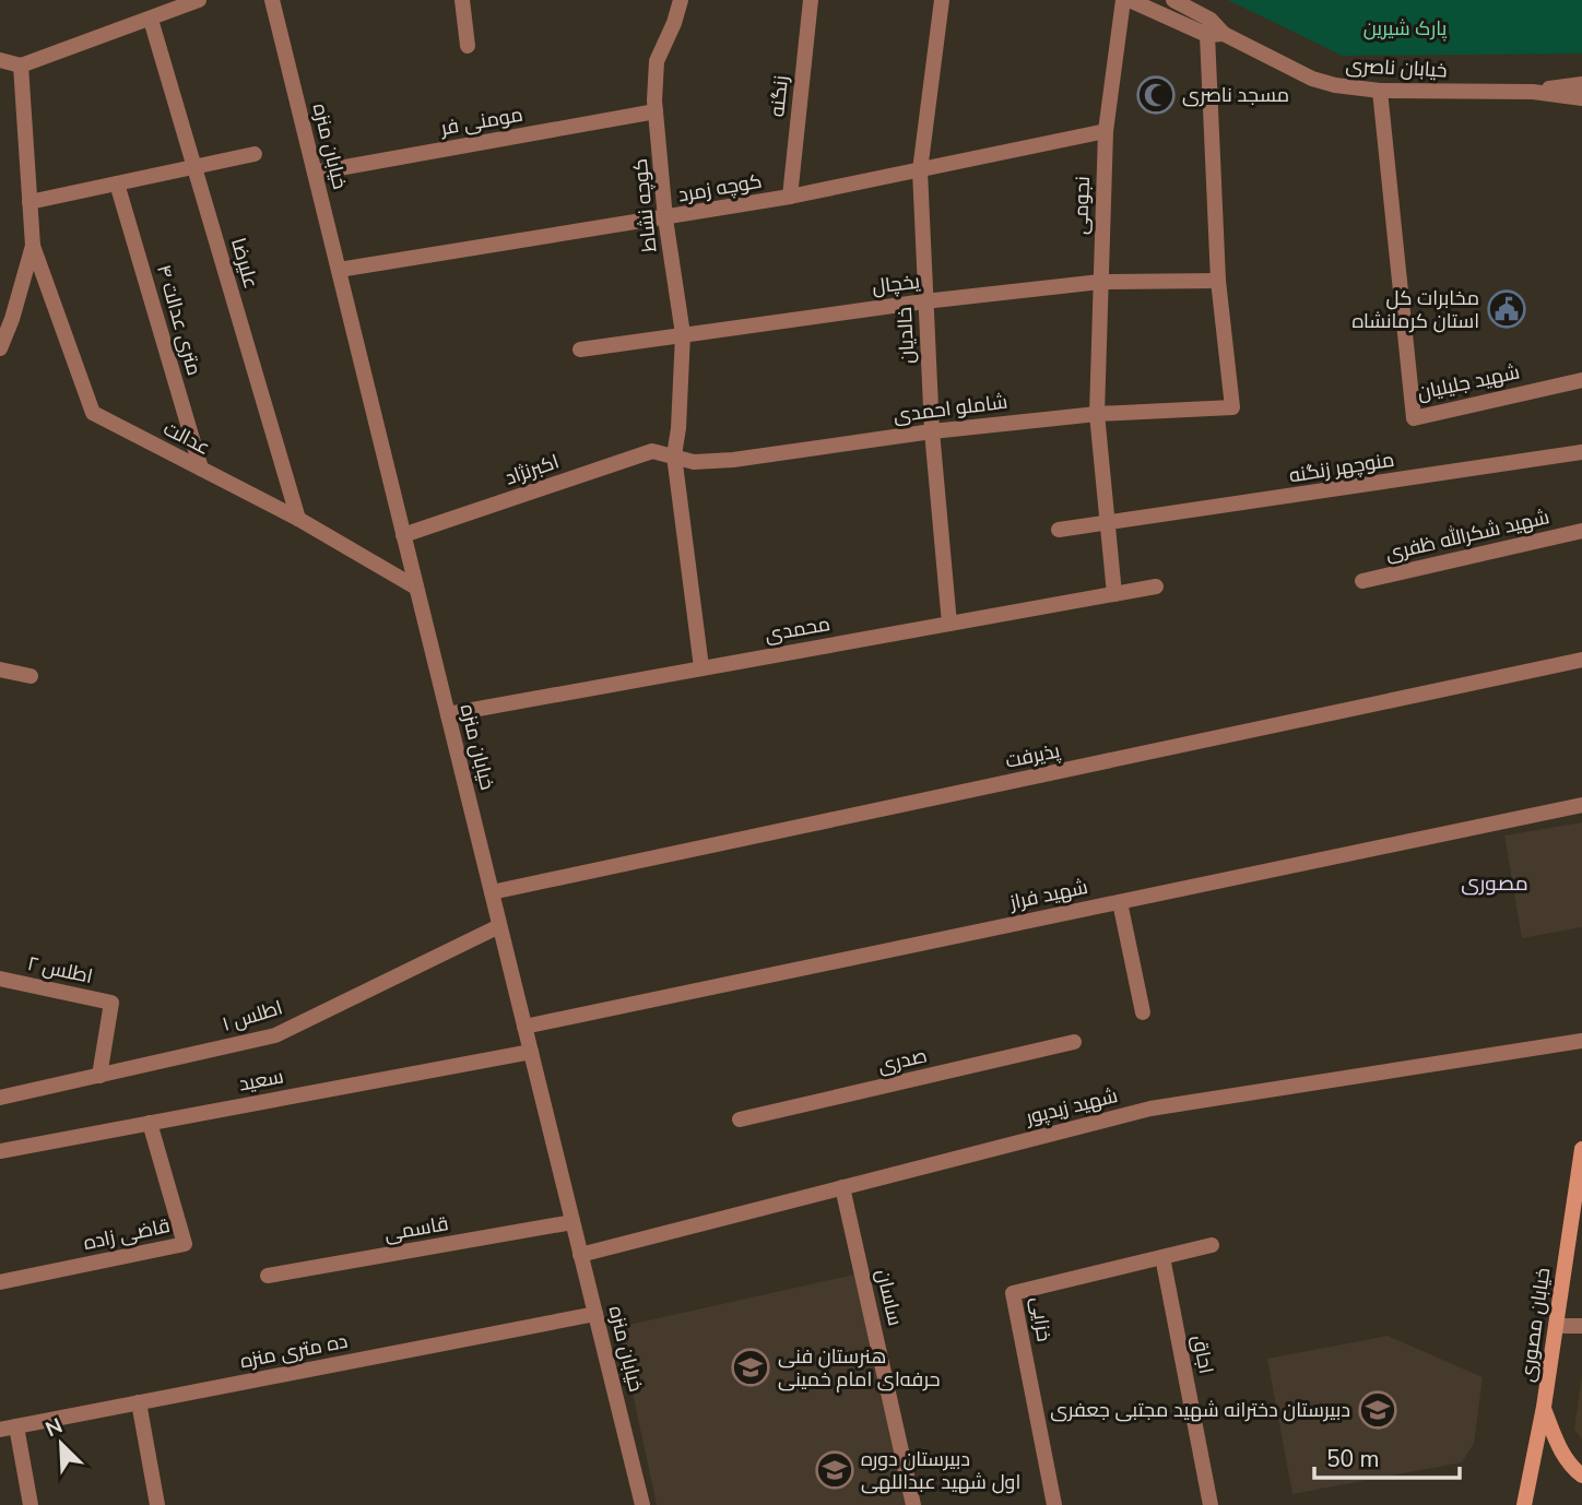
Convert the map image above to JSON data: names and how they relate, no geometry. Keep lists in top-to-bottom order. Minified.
{"streets":{"main road":["خیابان مصوری"],"street":["خیابان ناصری","زنگنه","مومنی فر","خیابان منزه","کوچه زمرد","کوچه نشاط","نجومی","علیرضا","یخچال","۴ متری عدالت","خالدیان","شهید جلیلیان","شاملو احمدی","عدالت","منوچهر زنگنه","اکبرنژاد","شهید شکرالله ظفری","محمدی","پذیرفت","شهید فراز","اطلس ۲","اطلس ۱","صدری","سعید","شهید زیدپور","قاسمی","قاضی زاده","ساسان","خزایی","ده متری منزه","اجاق"]},"crossings":[["خیابان ناصری","شهید جلیلیان"],["زنگنه","کوچه زمرد"],["مومنی فر","خیابان منزه"],["مومنی فر","کوچه نشاط"],["خیابان منزه","کوچه زمرد"],["خیابان منزه","عدالت"],["خیابان منزه","اکبرنژاد"],["خیابان منزه","محمدی"],["خیابان منزه","پذیرفت"],["خیابان منزه","شهید فراز"],["خیابان منزه","اطلس ۱"],["خیابان منزه","سعید"],["خیابان منزه","شهید زیدپور"],["خیابان منزه","قاسمی"],["خیابان منزه","ده متری منزه"],["کوچه زمرد","کوچه نشاط"],["کوچه زمرد","نجومی"],["کوچه زمرد","خالدیان"],["کوچه نشاط","یخچال"],["کوچه نشاط","شاملو احمدی"],["کوچه نشاط","اکبرنژاد"],["کوچه نشاط","محمدی"],["نجومی","یخچال"],["نجومی","شاملو احمدی"],["نجومی","منوچهر زنگنه"],["نجومی","محمدی"],["علیرضا","عدالت"],["یخچال","خالدیان"],["یخچال","شاملو احمدی"],["۴ متری عدالت","عدالت"],["خالدیان","شاملو احمدی"],["خالدیان","محمدی"],["شاملو احمدی","اکبرنژاد"],["اطلس ۲","اطلس ۱"],["سعید","قاضی زاده"],["شهید زیدپور","ساسان"],["خزایی","اجاق"]],"districts":["مصوری"],"parks":["پارک شیرین"],"places":{"mosque":["مسجد ناصری"],"public building":["مخابرات کل استان کرمانشاه"],"school or university":["هنرستان فنی حرفه‌ای امام خمینی","دبیرستان دخترانه شهید مجتبی جعفری","دبیرستان دوره اول شهید عبداللهی"]},"scale_bar":"50 m","north":"top left"}
